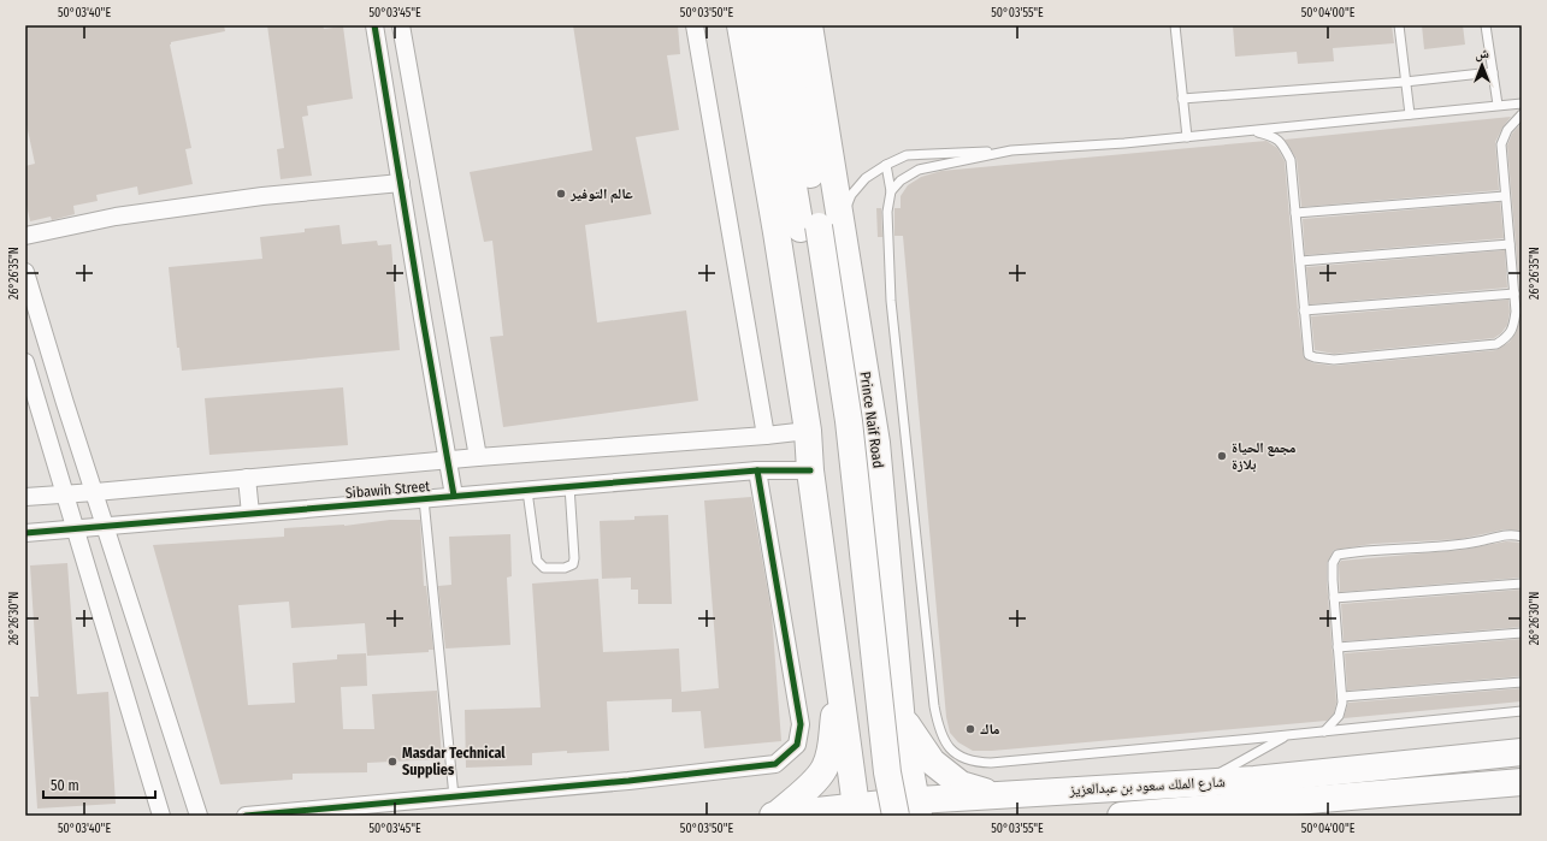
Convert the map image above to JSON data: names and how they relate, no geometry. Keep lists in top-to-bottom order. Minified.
{"streets":{"main road":["Prince Naif Road","شارع الملك سعود بن عبدالعزيز"],"street":["Sibawih Street"]},"crossings":[["Prince Naif Road","شارع الملك سعود بن عبدالعزيز"]],"places":["عالم التوفير","مجمع الحياة بلازة","ماك","Masdar Technical Supplies"],"scale_bar":"50 m","north":"top","coordinates":["50°03'40\"E","50°03'45\"E","50°03'50\"E","50°03'55\"E","50°04'00\"E","26°26'35\"N","26°26'30\"N"]}
